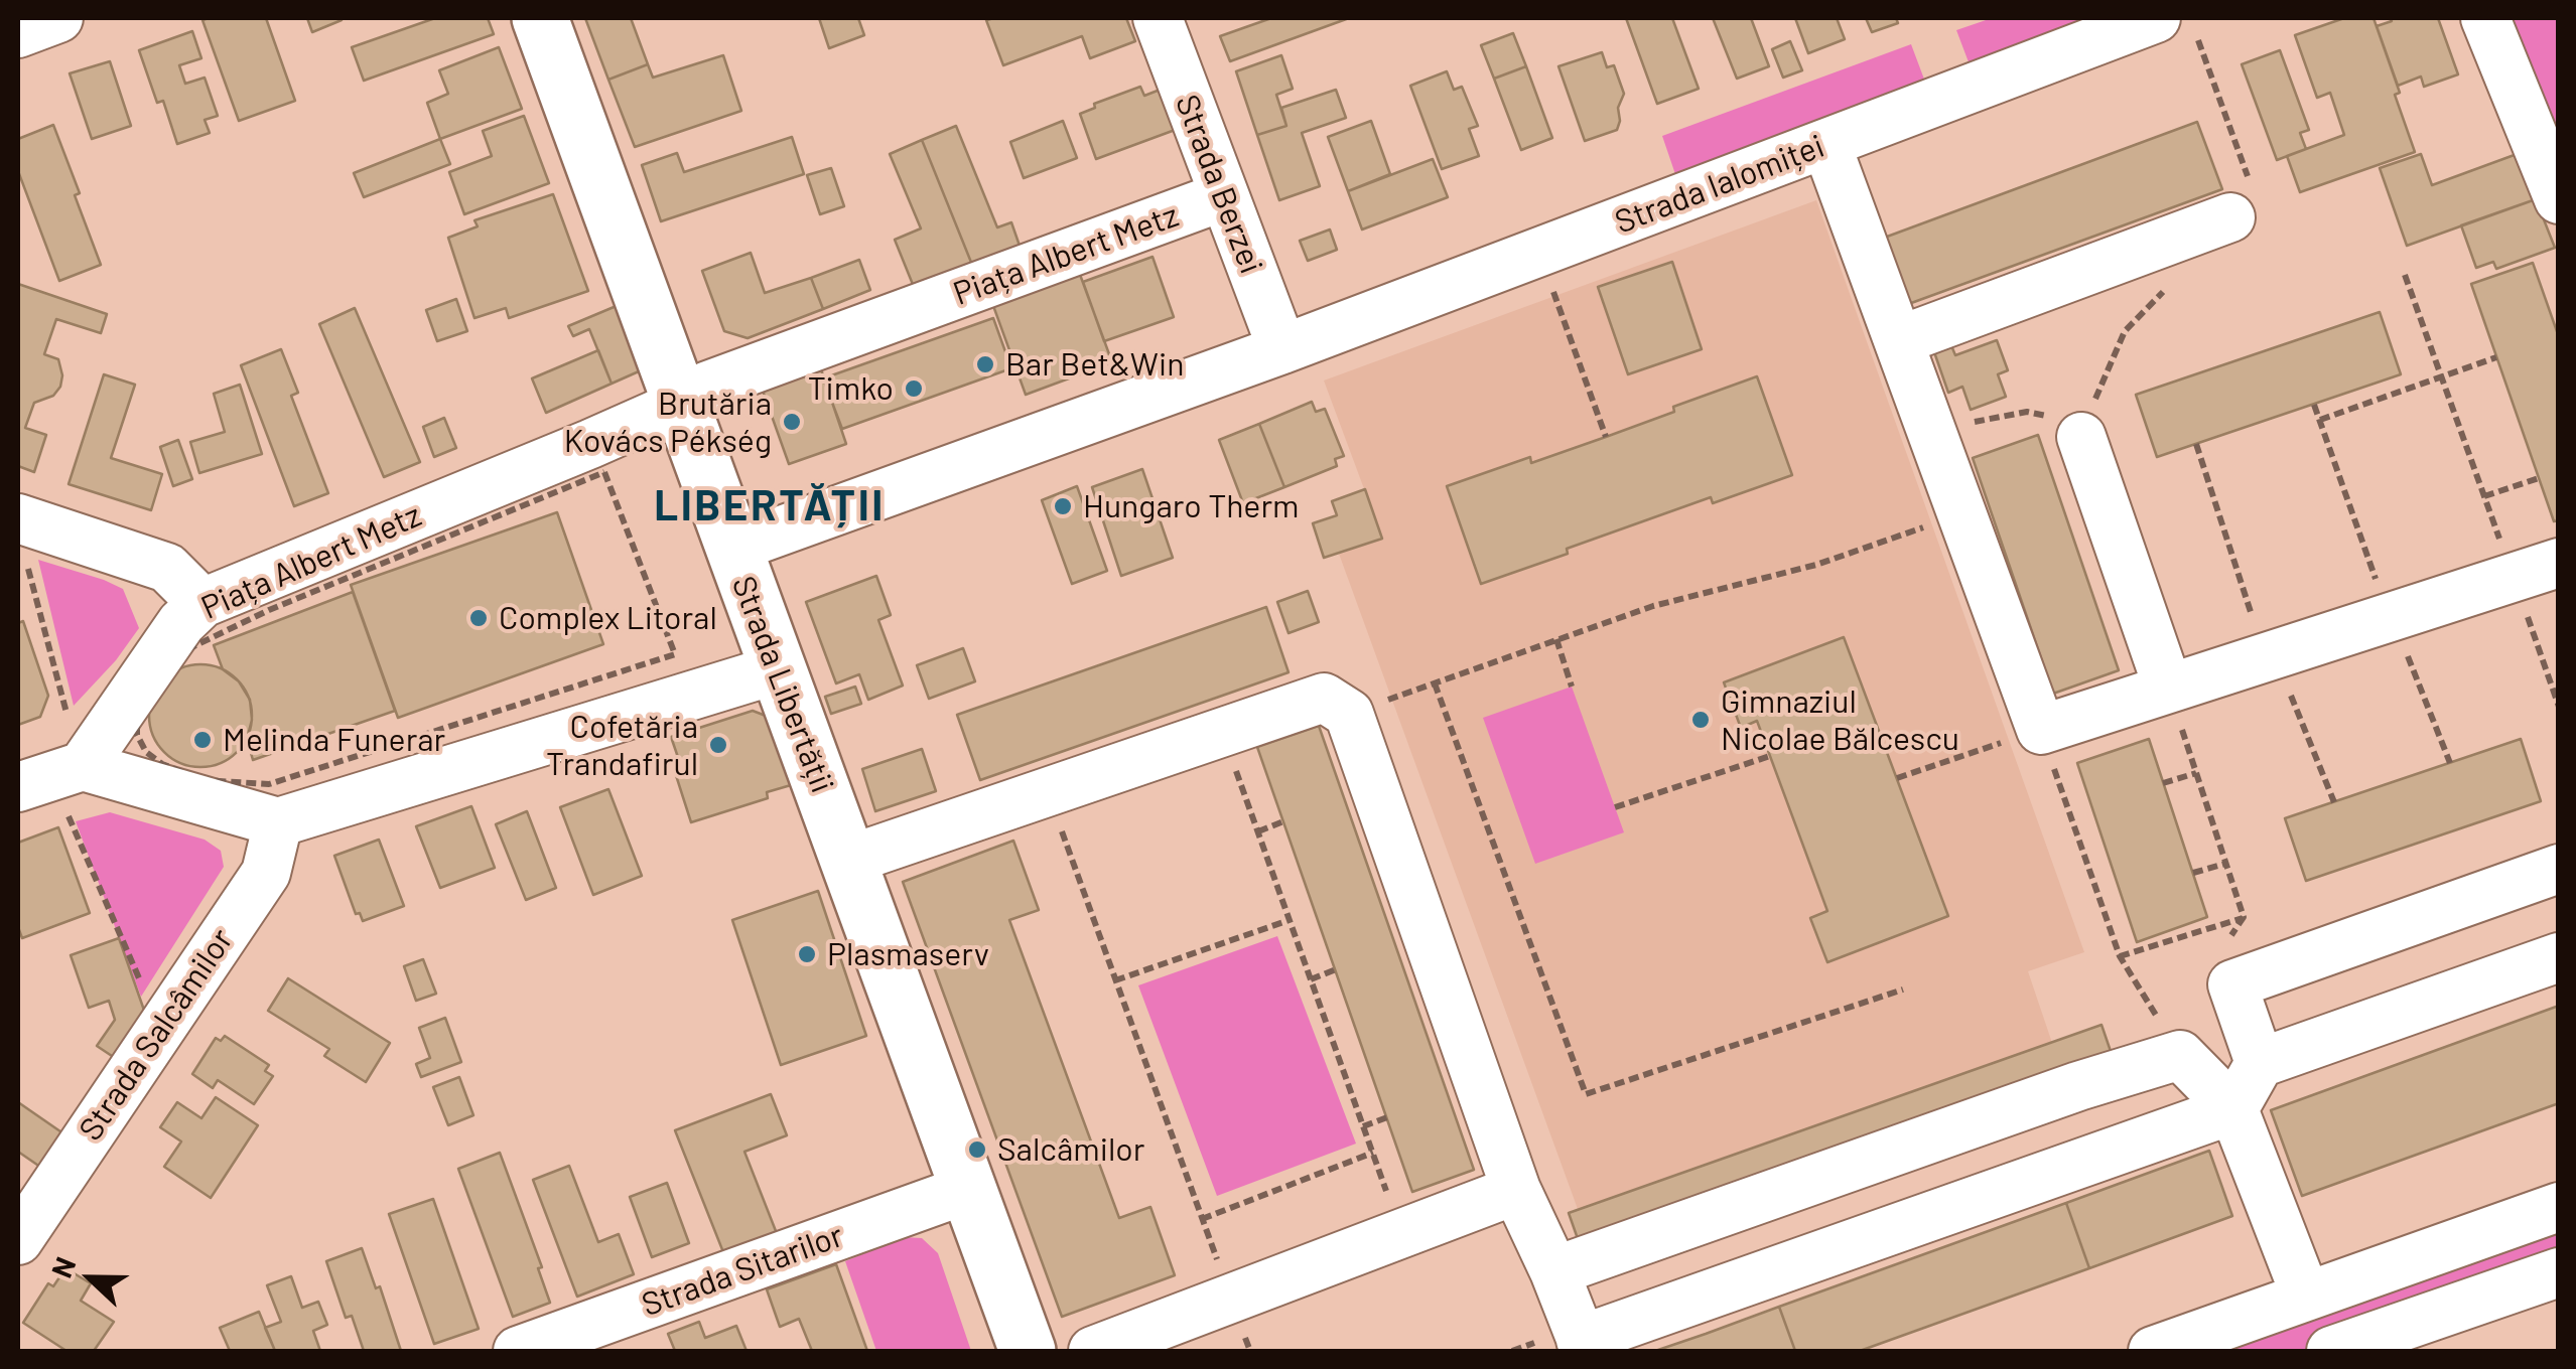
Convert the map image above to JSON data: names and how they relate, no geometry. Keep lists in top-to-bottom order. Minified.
{"streets":{"main road":["Strada Libertății"],"street":["Strada Berzei","Strada Ialomiței","Piața Albert Metz","Strada Salcâmilor","Strada Sitarilor"]},"crossings":[["Strada Berzei","Strada Ialomiței"],["Strada Berzei","Piața Albert Metz"],["Piața Albert Metz","Strada Libertății"],["Strada Libertății","Strada Sitarilor"]],"districts":["LIBERTĂȚII"],"places":["Bar Bet&Win","Timko","Brutăria Kovács Pékség","Hungaro Therm","Complex Litoral","Gimnaziul Nicolae Bălcescu","Melinda Funerar","Cofetăria Trandafirul","Plasmaserv","Salcâmilor"],"north":"left"}
